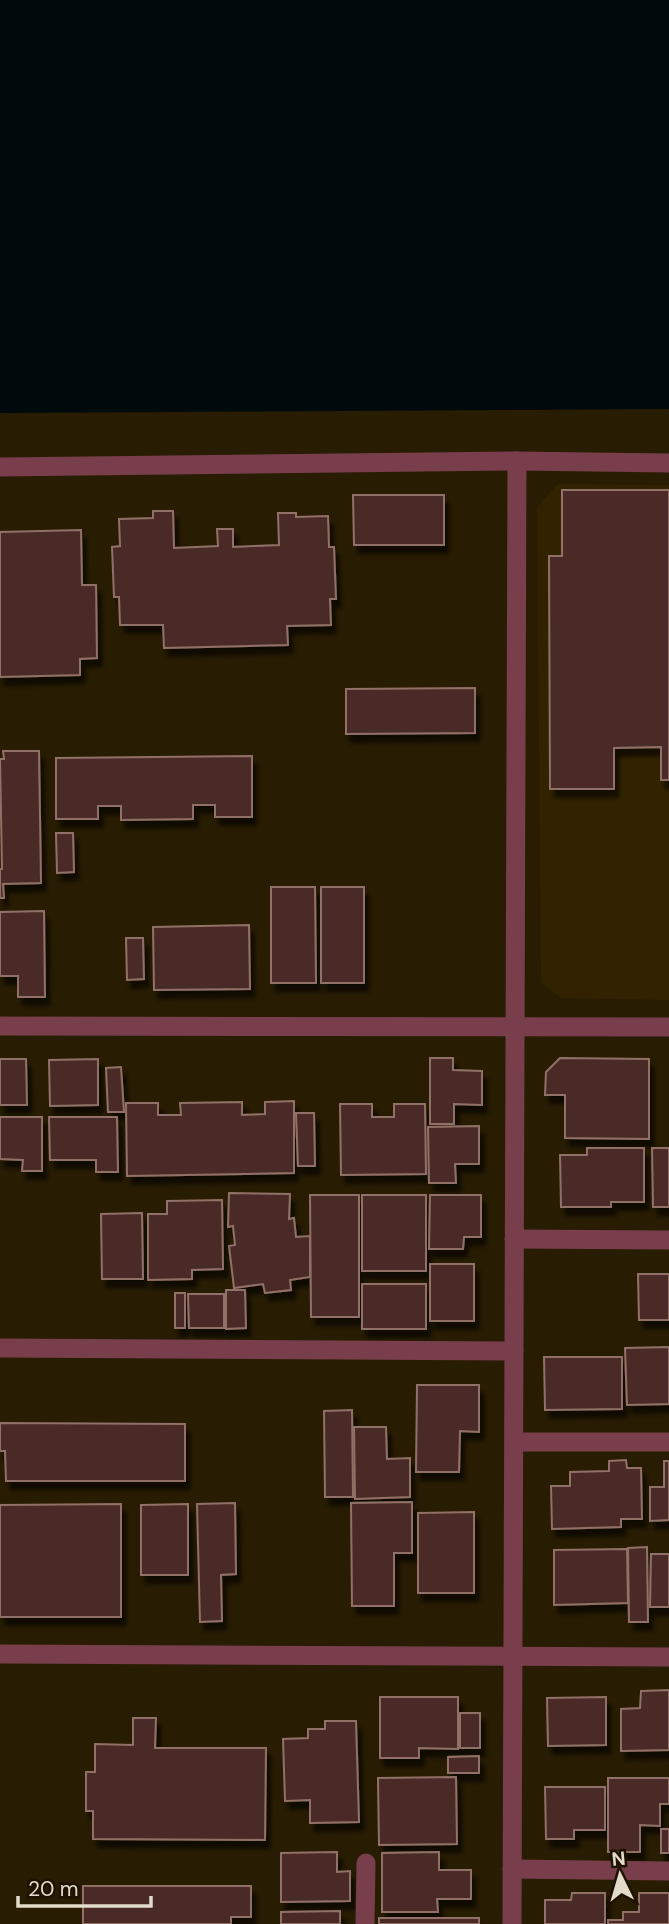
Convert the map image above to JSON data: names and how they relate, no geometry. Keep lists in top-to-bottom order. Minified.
{"scale_bar":"20 m","north":"top"}
